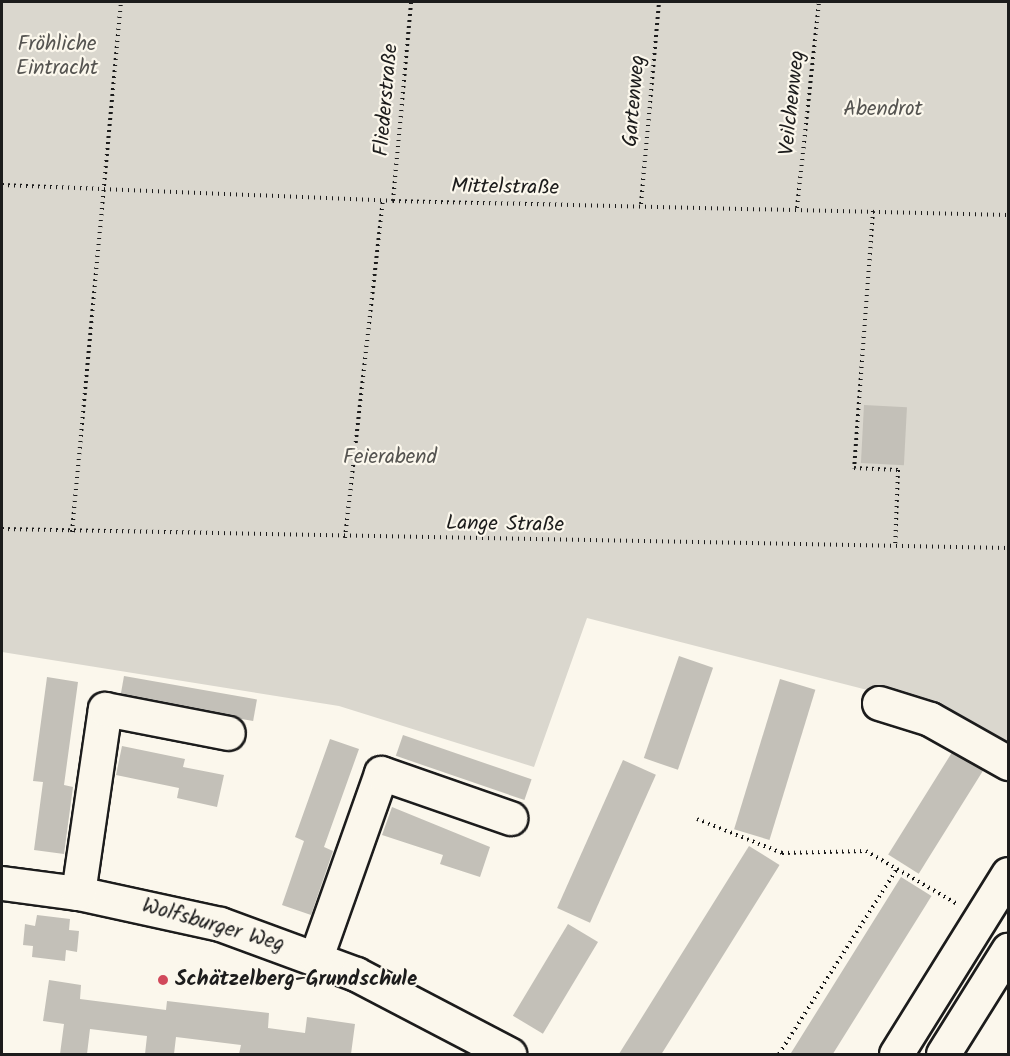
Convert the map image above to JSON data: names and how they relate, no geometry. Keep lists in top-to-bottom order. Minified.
{"streets":{"street":["Wolfsburger Weg"],"path":["Fliederstraße","Gartenweg","Veilchenweg","Mittelstraße","Lange Straße"]},"crossings":[["Fliederstraße","Mittelstraße"],["Gartenweg","Mittelstraße"],["Veilchenweg","Mittelstraße"]],"parks":["Fröhliche Eintracht","Abendrot","Feierabend"],"places":["Schätzelberg-Grundschule"]}
